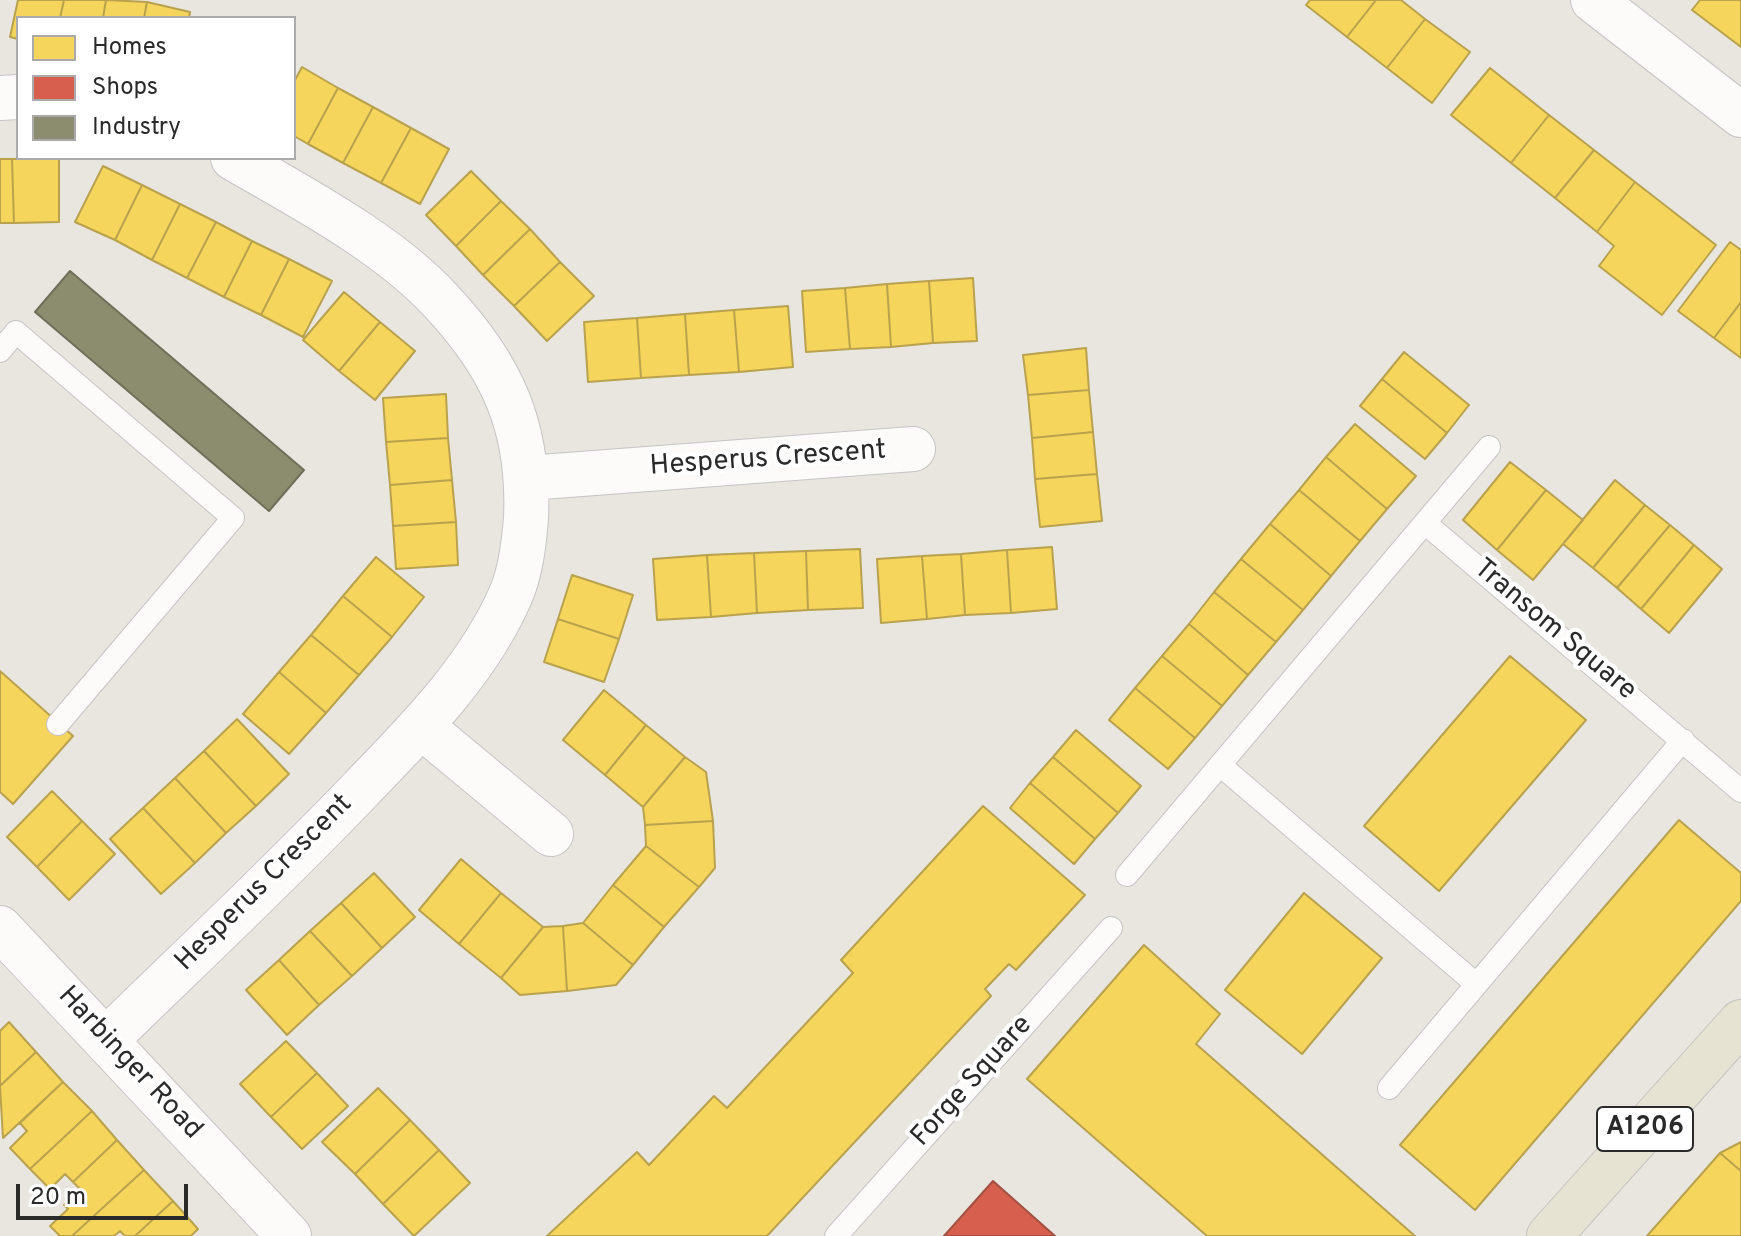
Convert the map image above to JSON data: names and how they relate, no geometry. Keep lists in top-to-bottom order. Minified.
{"streets":{"main road":["A1206"],"street":["Hesperus Crescent","Harbinger Road"],"lane":["Transom Square","Forge Square"]},"crossings":[["Hesperus Crescent","Harbinger Road"]],"legend":["Homes","Shops","Industry"],"scale_bar":"20 m"}
